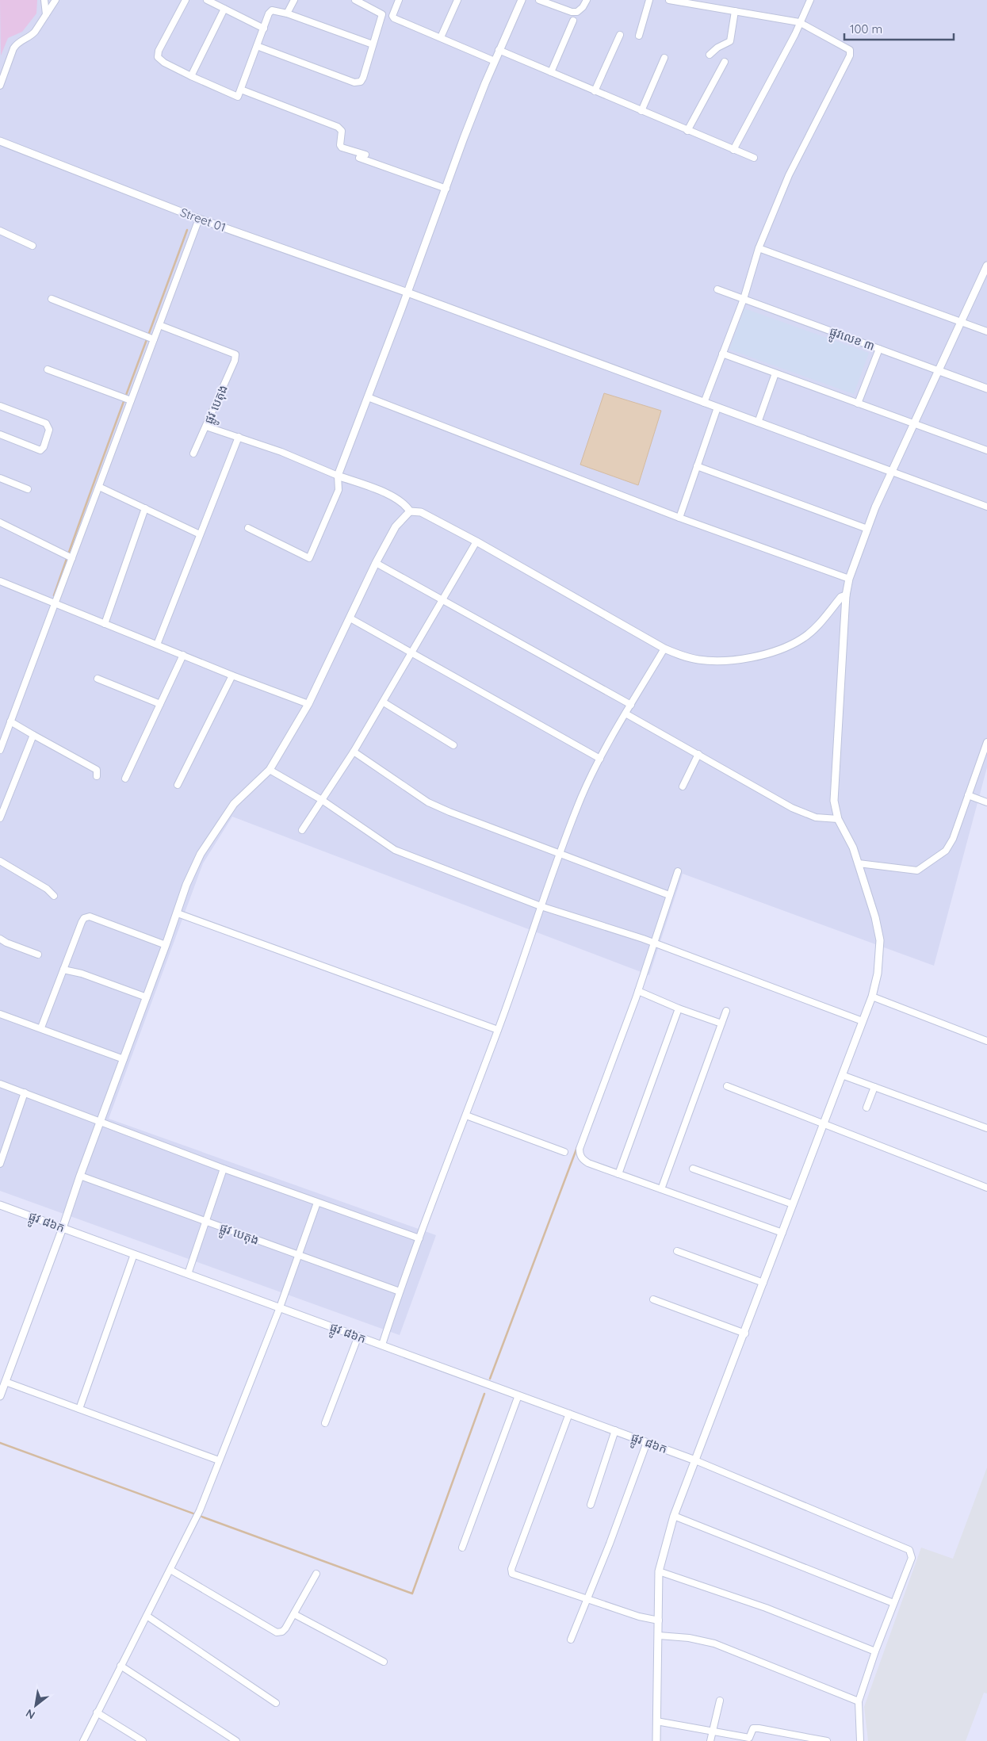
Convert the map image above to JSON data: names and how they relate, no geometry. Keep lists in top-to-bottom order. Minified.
{"streets":{"street":["Street 01","ផ្លូវលេខ ៣","ផ្លូវ បេតុង","ផ្លូវ ៨៦ក"]},"scale_bar":"100 m","north":"bottom left"}
